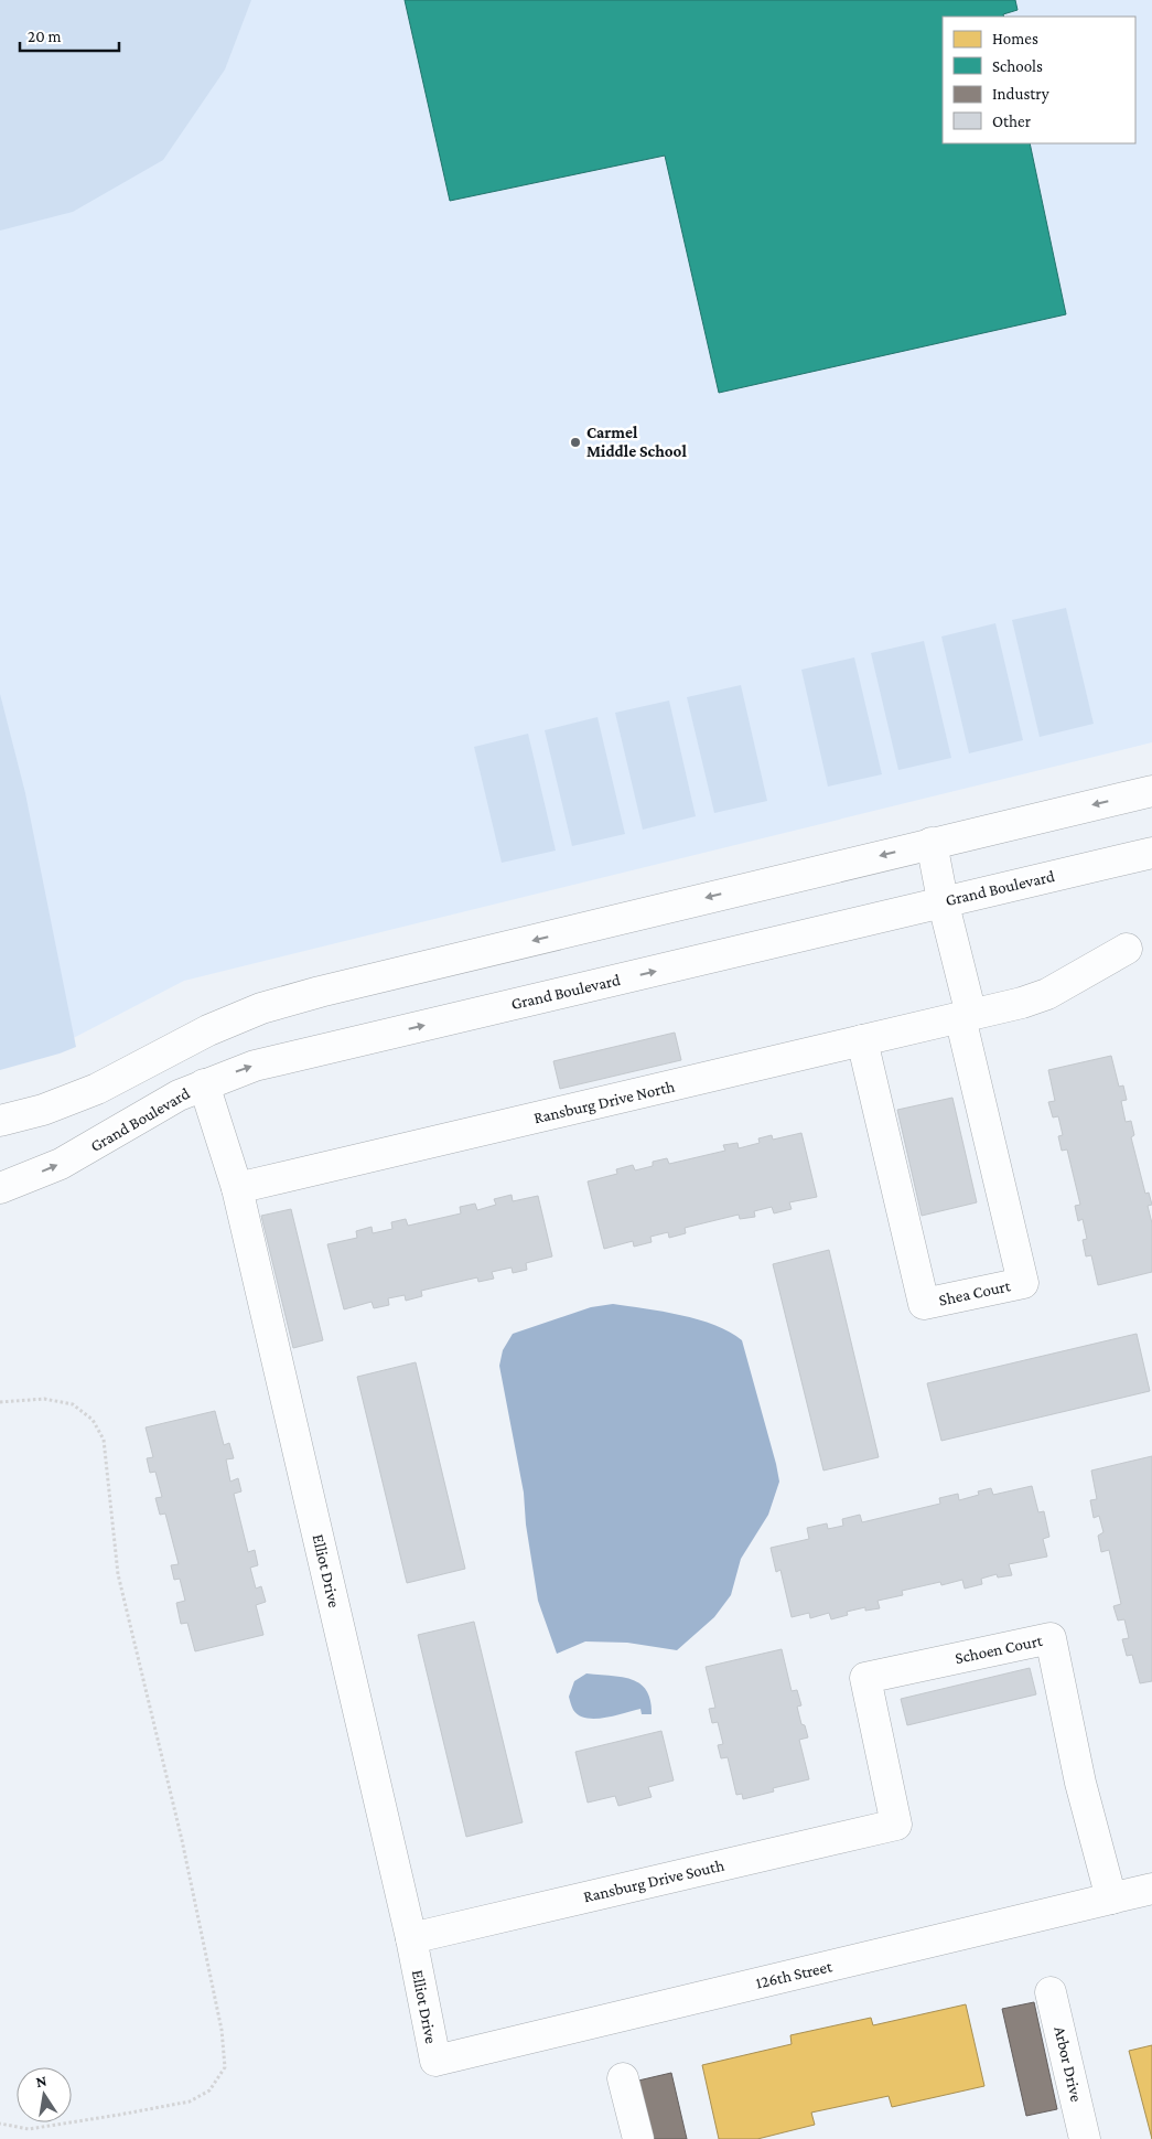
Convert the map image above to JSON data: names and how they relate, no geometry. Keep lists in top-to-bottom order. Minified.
{"streets":{"street":["Grand Boulevard","Ransburg Drive North","Shea Court","Elliot Drive","Schoen Court","Ransburg Drive South","126th Street","Arbor Drive"]},"crossings":[["Grand Boulevard","Elliot Drive"],["Ransburg Drive North","Shea Court"],["Ransburg Drive North","Elliot Drive"],["Elliot Drive","Ransburg Drive South"],["Elliot Drive","126th Street"],["Schoen Court","Ransburg Drive South"],["Schoen Court","126th Street"]],"places":["Carmel Middle School"],"legend":["Homes","Schools","Industry","Other"],"scale_bar":"20 m","north":"top"}
